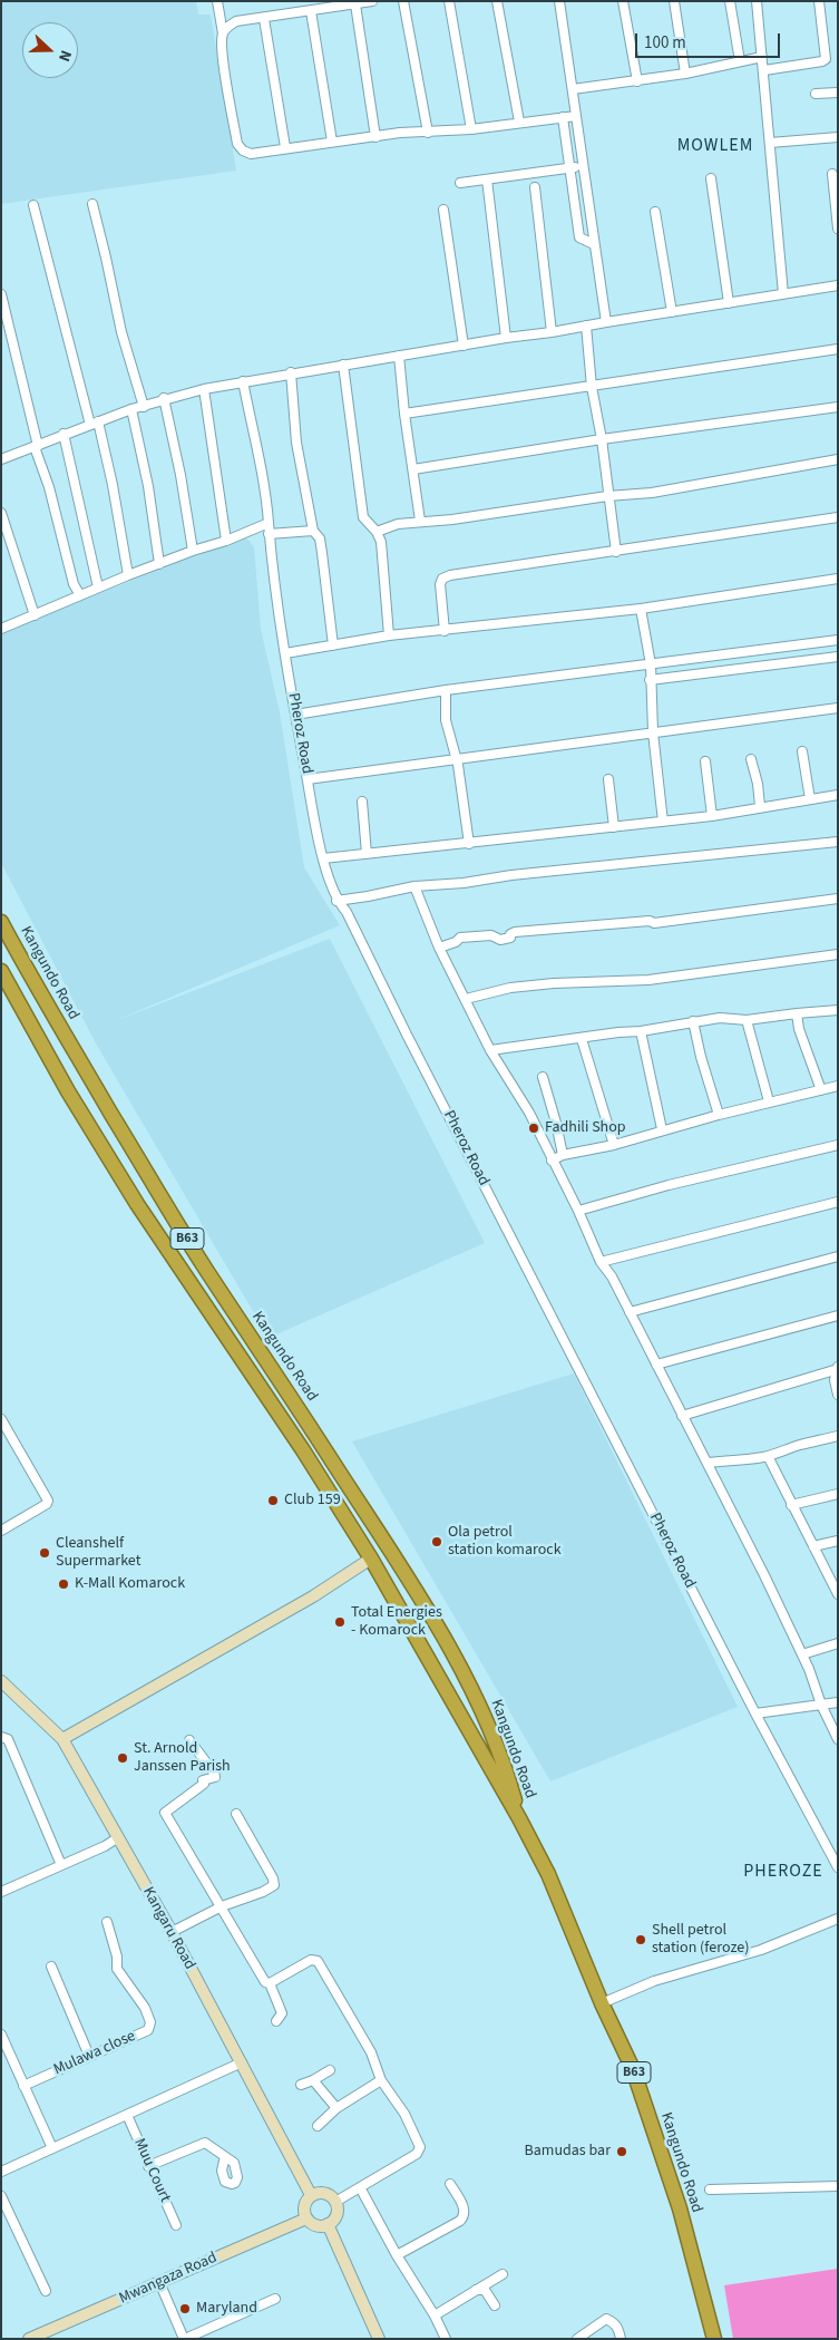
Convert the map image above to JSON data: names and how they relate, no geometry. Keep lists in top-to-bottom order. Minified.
{"streets":{"highway":["Kangundo Road","B63"],"main road":["Kangaru Road","Mwangaza Road"],"street":["Pheroz Road","Mulawa close","Muu Court"]},"crossings":[["Kangaru Road","Mwangaza Road"]],"districts":["MOWLEM","PHEROZE"],"places":["Fadhili Shop","Club 159","Ola petrol station komarock","Cleanshelf Supermarket","K-Mall Komarock","Total Energies - Komarock","St. Arnold Janssen Parish","Shell petrol station (feroze)","Bamudas bar","Maryland"],"scale_bar":"100 m","north":"right"}
